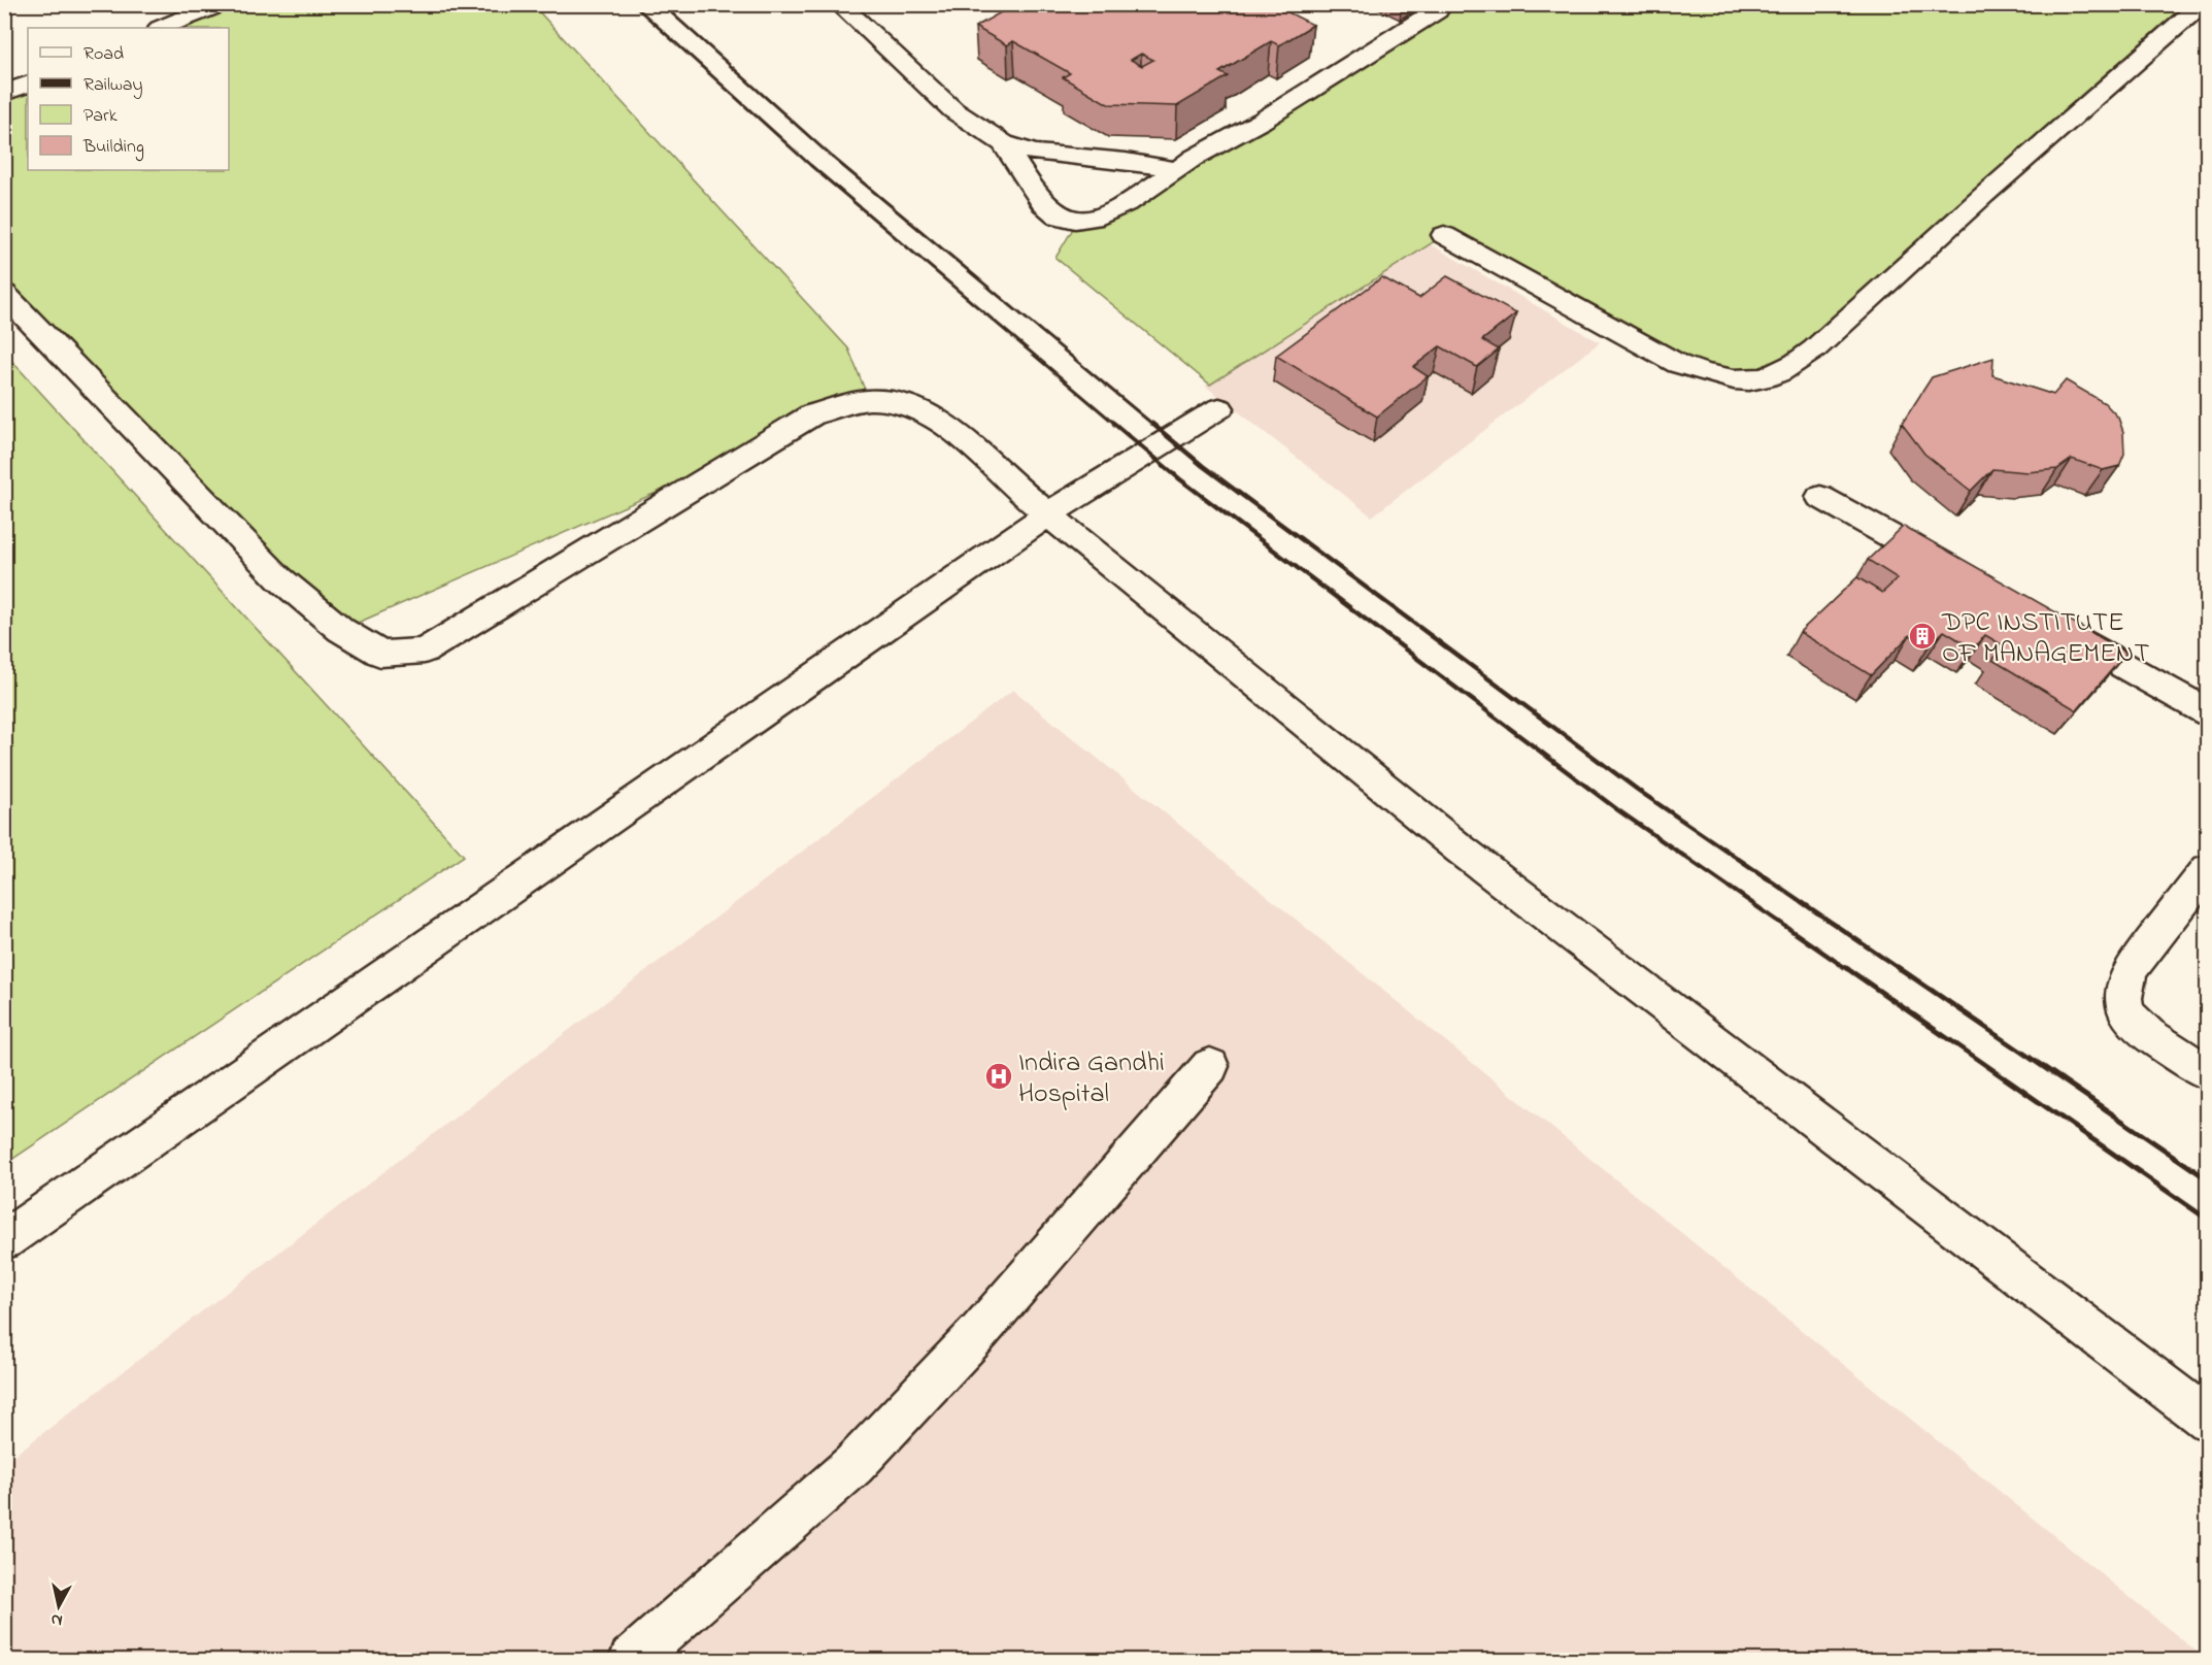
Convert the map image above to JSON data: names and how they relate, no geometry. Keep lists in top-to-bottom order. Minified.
{"places":{"building":["DPC INSTITUTE OF MANAGEMENT"],"hospital":["Indira Gandhi Hospital"]},"legend":["Road","Railway","Park","Building"],"north":"bottom"}
